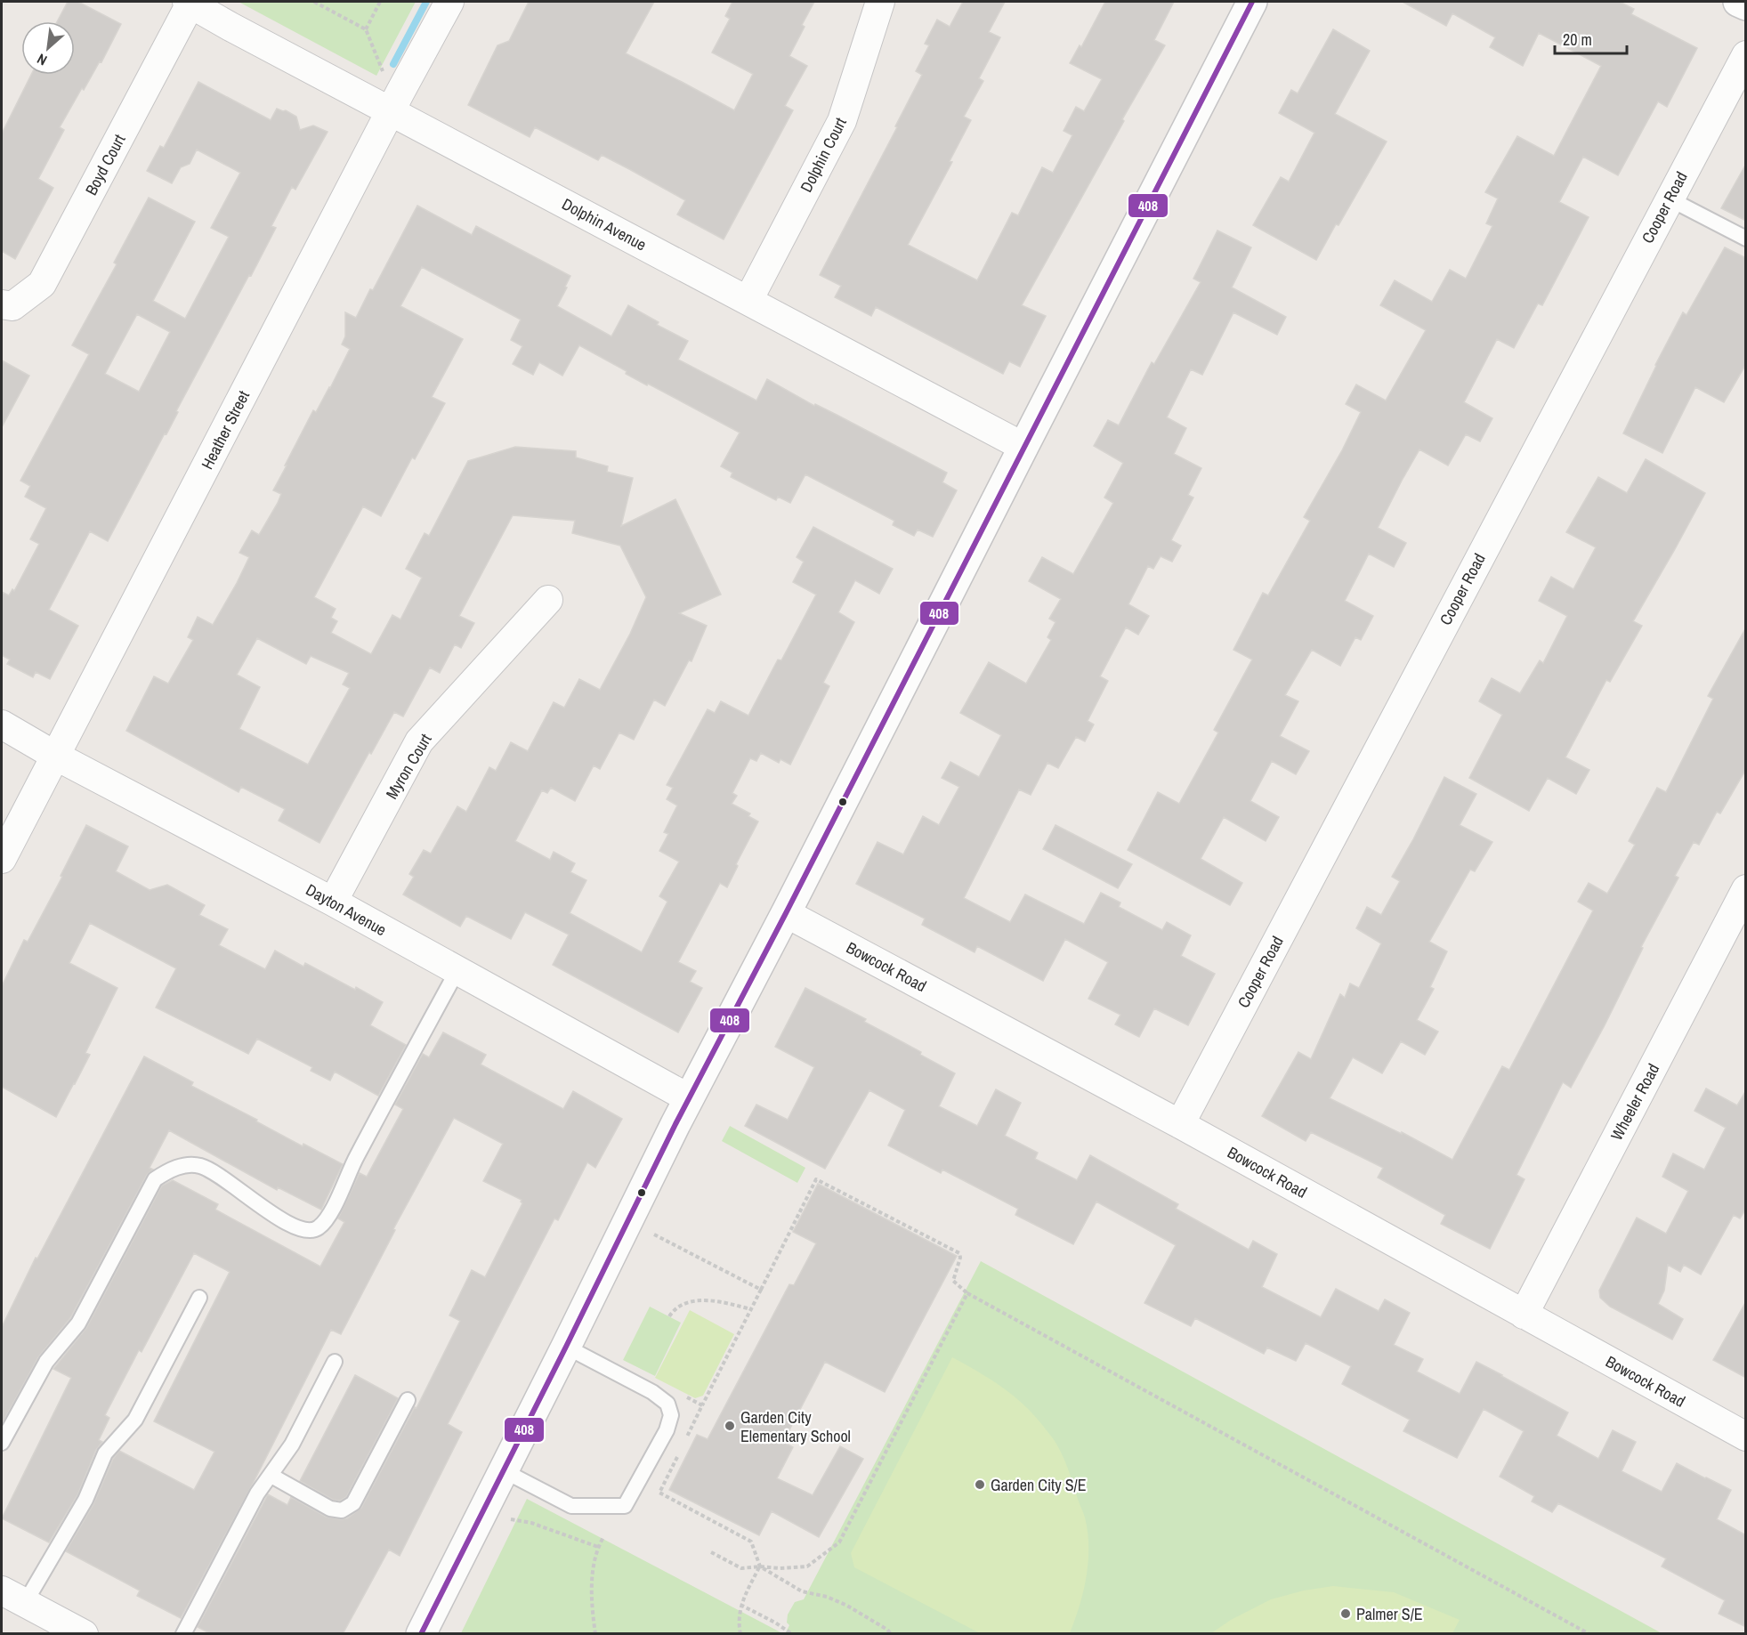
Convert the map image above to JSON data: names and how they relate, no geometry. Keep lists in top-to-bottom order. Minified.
{"streets":{"street":["Dolphin Court","Boyd Court","Cooper Road","Dolphin Avenue","Heather Street","Myron Court","Dayton Avenue","Bowcock Road","Wheeler Road"]},"crossings":[["Dolphin Court","Dolphin Avenue"],["Boyd Court","Dolphin Avenue"],["Cooper Road","Bowcock Road"],["Dolphin Avenue","Heather Street"],["Heather Street","Dayton Avenue"],["Myron Court","Dayton Avenue"],["Bowcock Road","Wheeler Road"]],"places":["Garden City Elementary School","Garden City S/E","Palmer S/E"],"lines":["transit line 408"],"scale_bar":"20 m","north":"bottom left"}
